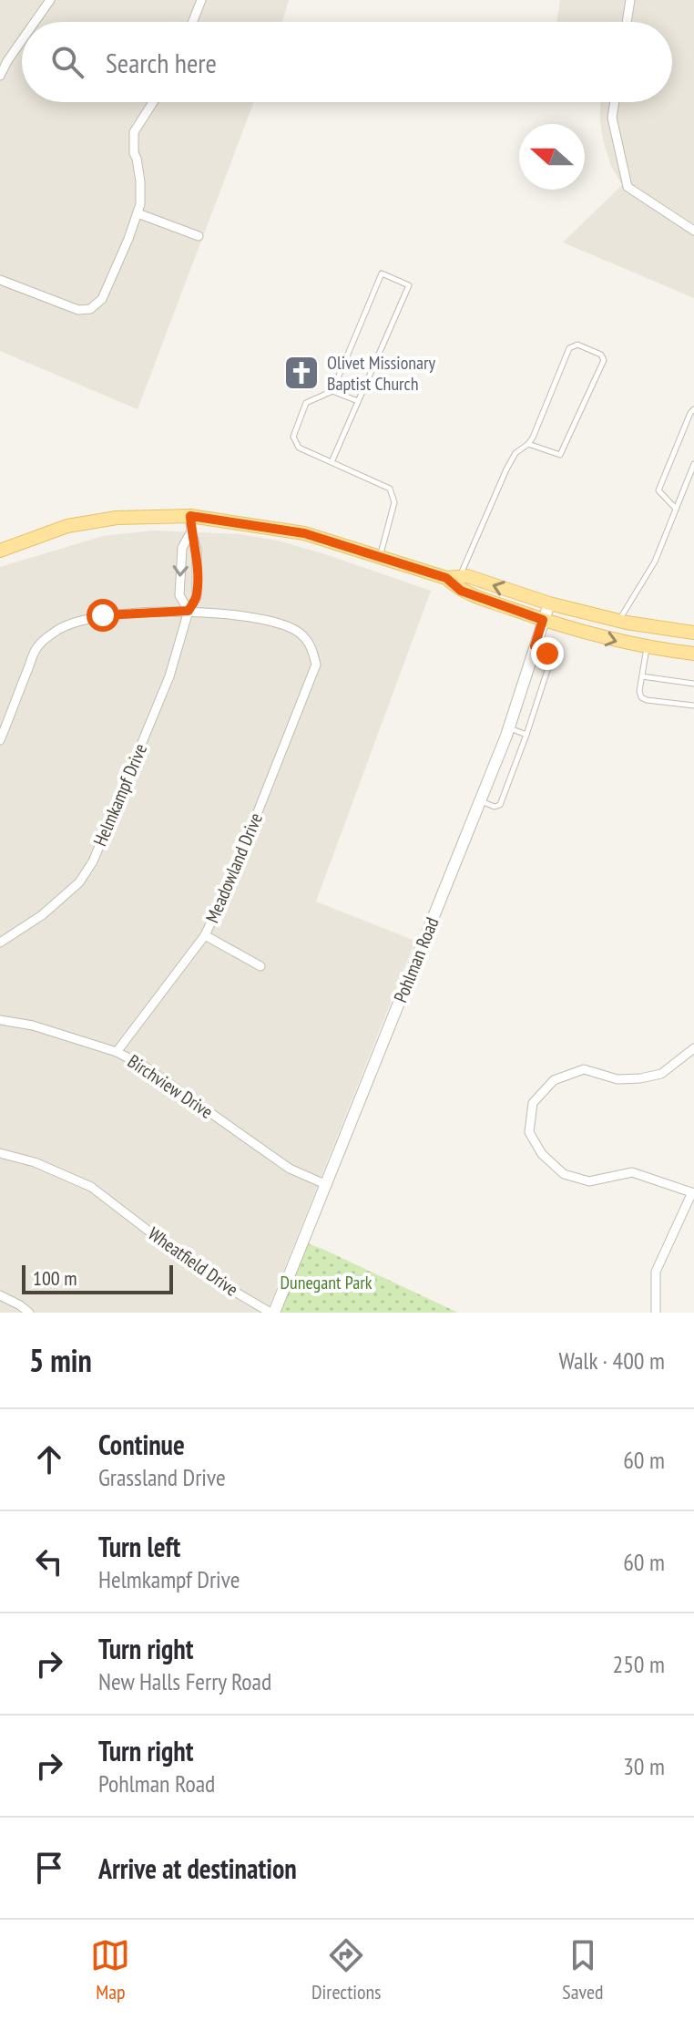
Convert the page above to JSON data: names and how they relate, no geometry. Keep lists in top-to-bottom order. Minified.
{"streets":{"street":["Helmkampf Drive","Meadowland Drive","Pohlman Road","Birchview Drive","Wheatfield Drive"]},"crossings":[["Helmkampf Drive","Meadowland Drive"],["Meadowland Drive","Birchview Drive"],["Pohlman Road","Birchview Drive"],["Pohlman Road","Wheatfield Drive"]],"parks":["Dunegant Park"],"places":{"church":["Olivet Missionary Baptist Church"]},"scale_bar":"100 m","north":"left","page":{"search":"Search here","scale":"100 m","heading":["5 min","Walk · 400 m"],"list":[["Continue","Grassland Drive","60 m"],["Turn left","Helmkampf Drive","60 m"],["Turn right","New Halls Ferry Road","250 m"],["Turn right","Pohlman Road","30 m"],"Arrive at destination"],"nav":["Map","Directions","Saved"]}}
